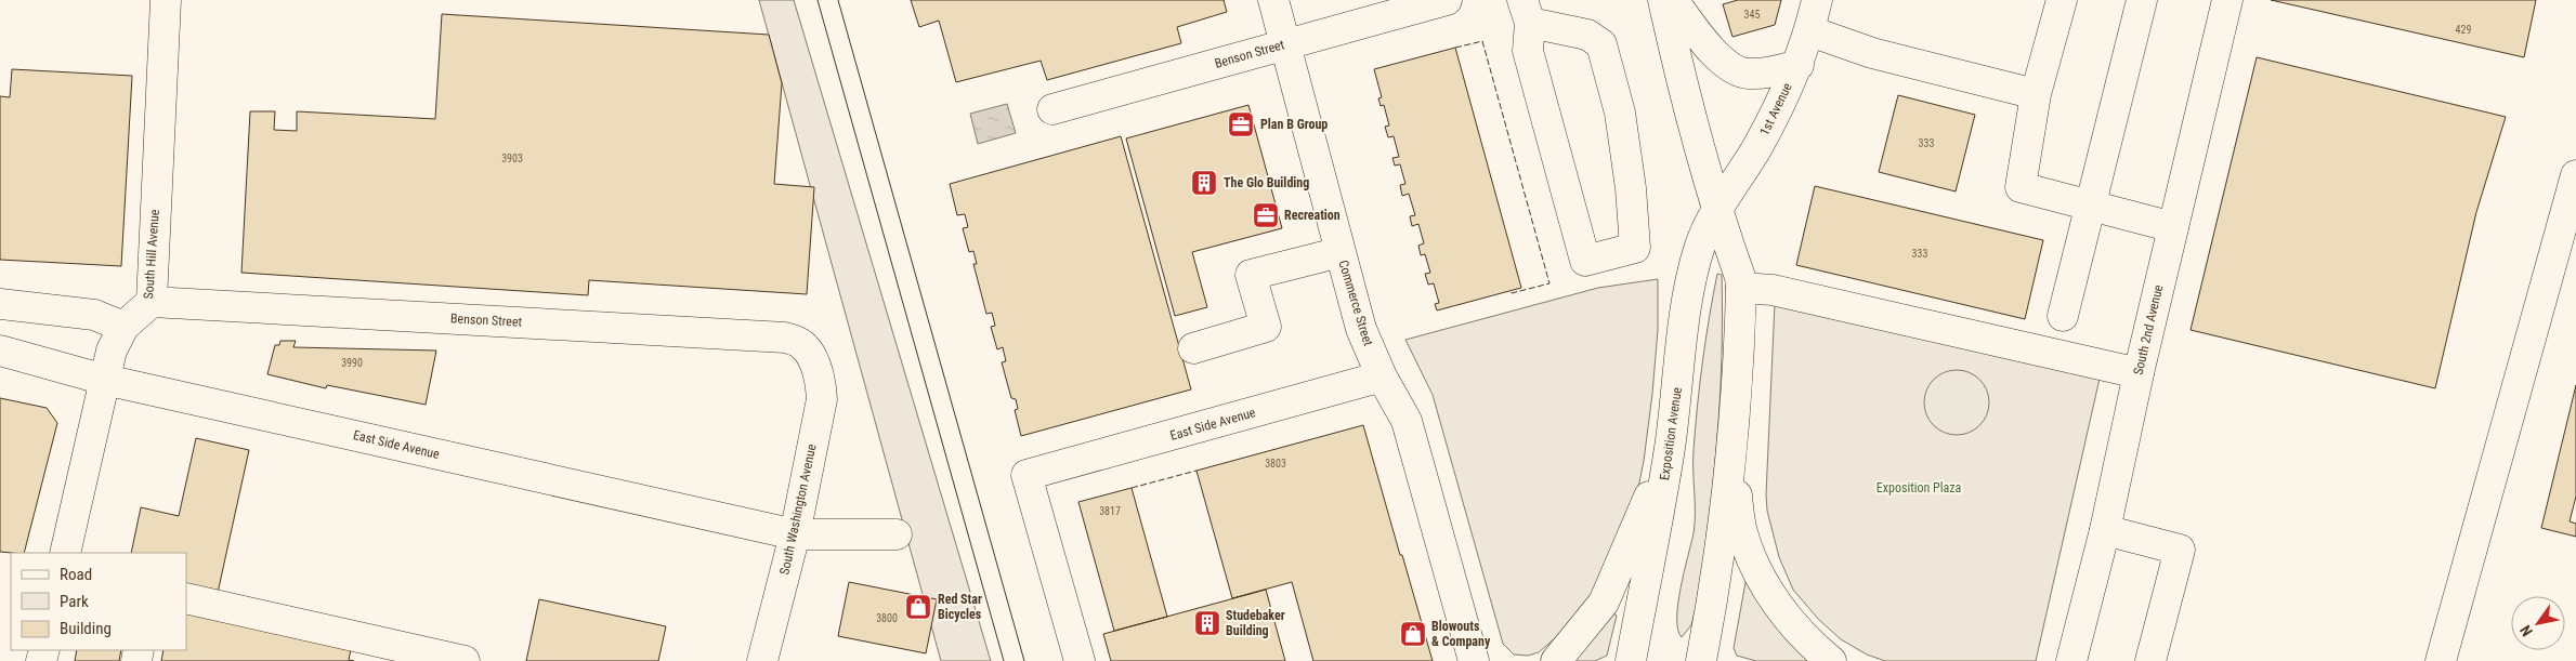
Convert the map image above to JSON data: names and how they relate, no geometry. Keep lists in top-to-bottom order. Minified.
{"streets":{"street":["Benson Street","1st Avenue","South Hill Avenue","Commerce Street","South 2nd Avenue","East Side Avenue","Exposition Avenue","South Washington Avenue"]},"crossings":[["Benson Street","South Hill Avenue"],["Benson Street","Commerce Street"],["Benson Street","South Washington Avenue"],["1st Avenue","Exposition Avenue"],["South Hill Avenue","East Side Avenue"],["Commerce Street","East Side Avenue"],["East Side Avenue","South Washington Avenue"]],"parks":["Exposition Plaza"],"places":{"office":["Plan B Group","Recreation"],"building":["The Glo Building","Studebaker Building"],"shop":["Red Star Bicycles","Blowouts & Company"]},"house_numbers":["345","429","333","3903","333","3990","3803","3817","3800"],"legend":["Road","Park","Building"],"north":"bottom left"}
